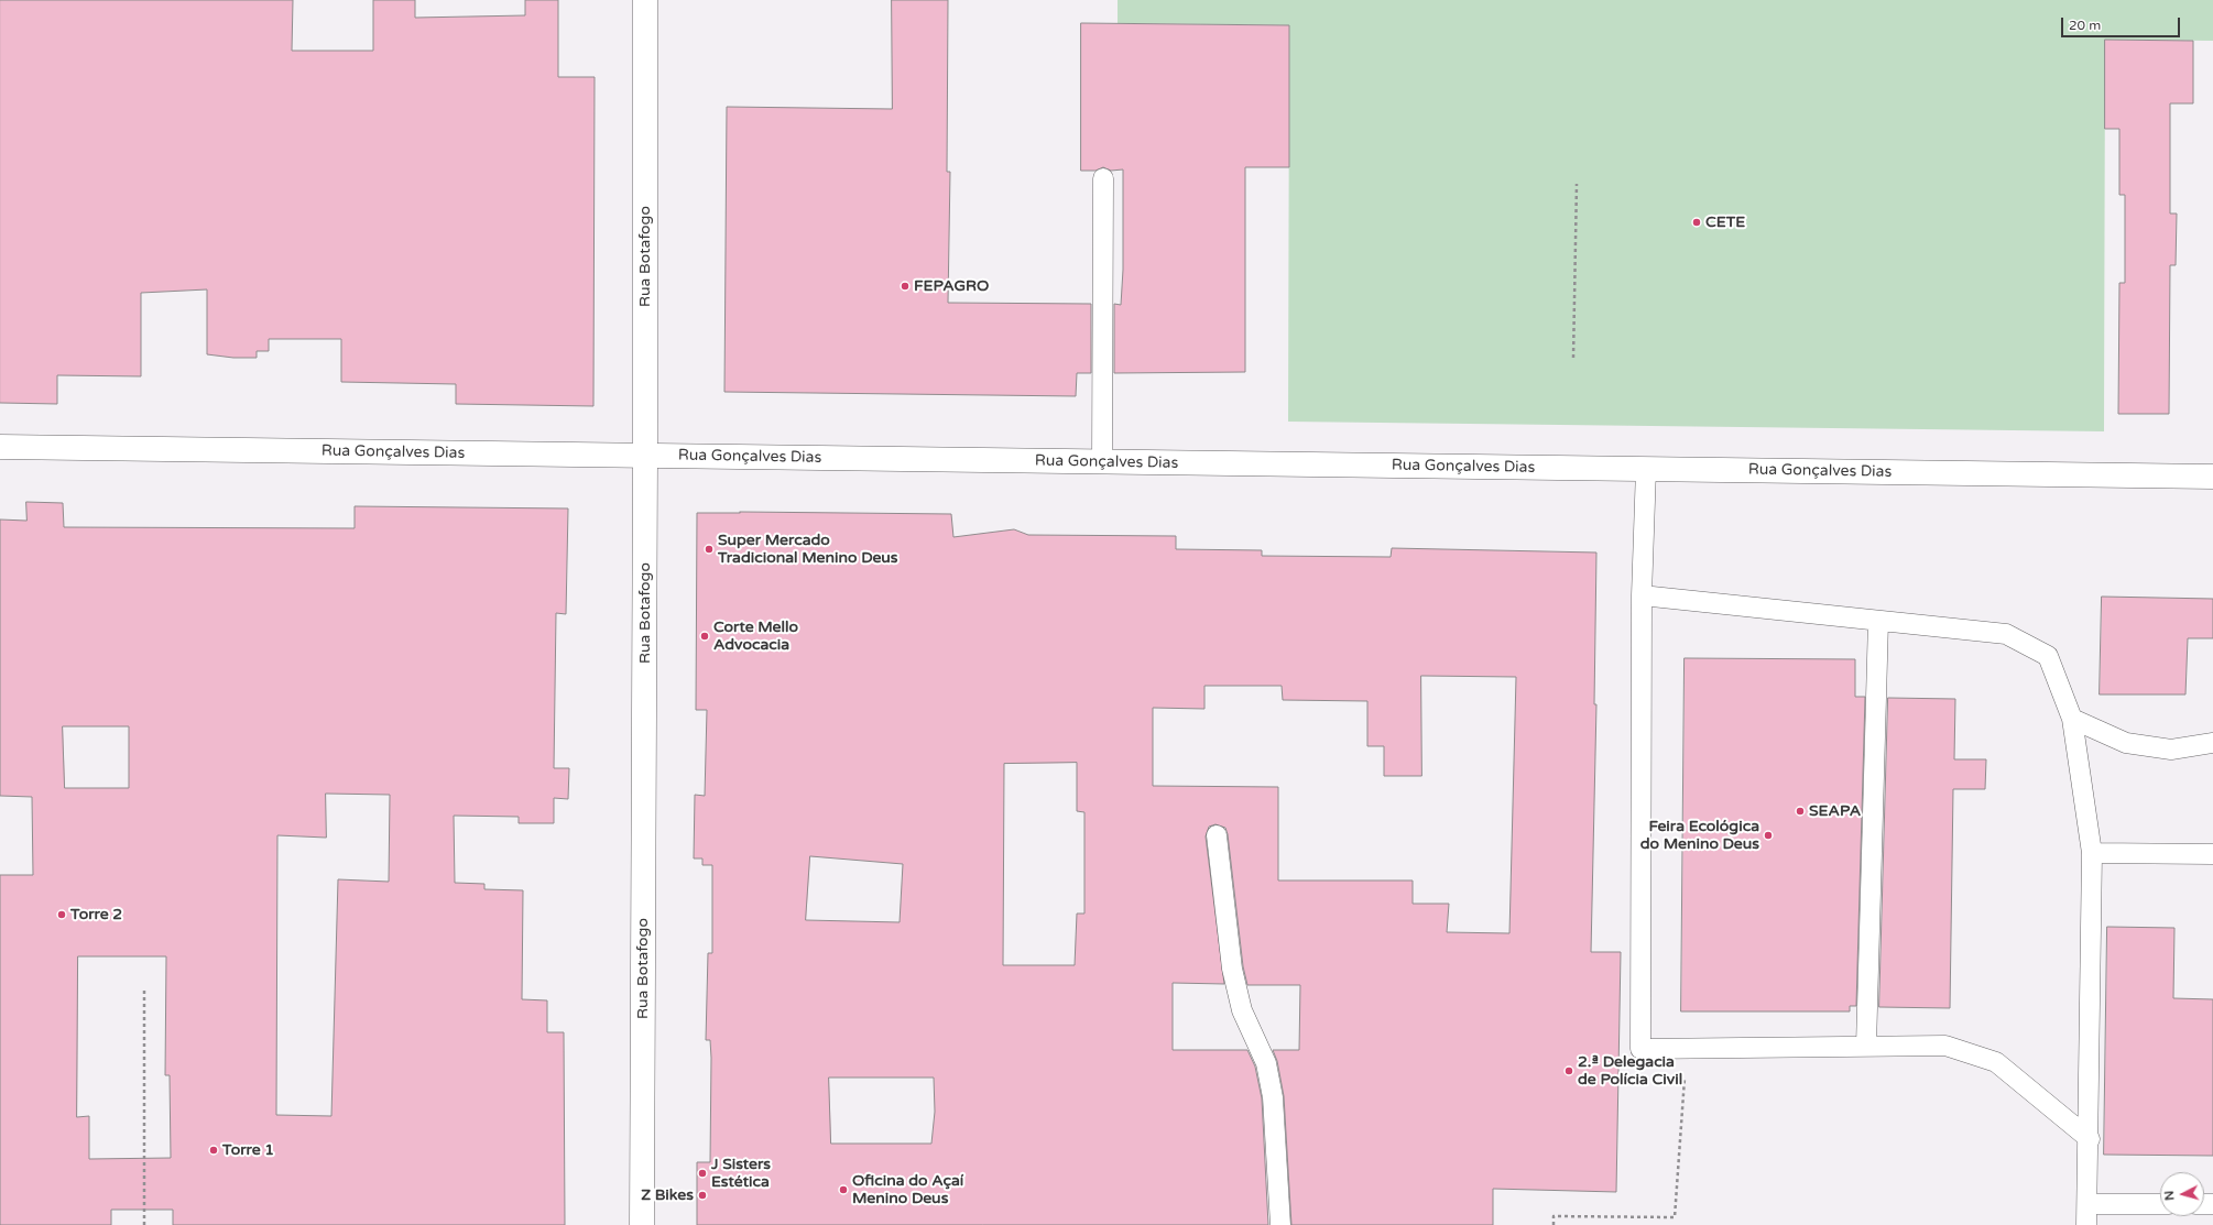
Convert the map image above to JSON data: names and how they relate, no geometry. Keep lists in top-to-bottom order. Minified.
{"streets":{"street":["Rua Botafogo","Rua Gonçalves Dias"]},"crossings":[["Rua Botafogo","Rua Gonçalves Dias"]],"places":["CETE","FEPAGRO","Super Mercado Tradicional Menino Deus","Corte Mello Advocacia","SEAPA","Feira Ecológica do Menino Deus","Torre 2","2.ª Delegacia de Polícia Civil","Torre 1","J Sisters Estética","Oficina do Açaí Menino Deus","Z Bikes"],"scale_bar":"20 m","north":"left"}
